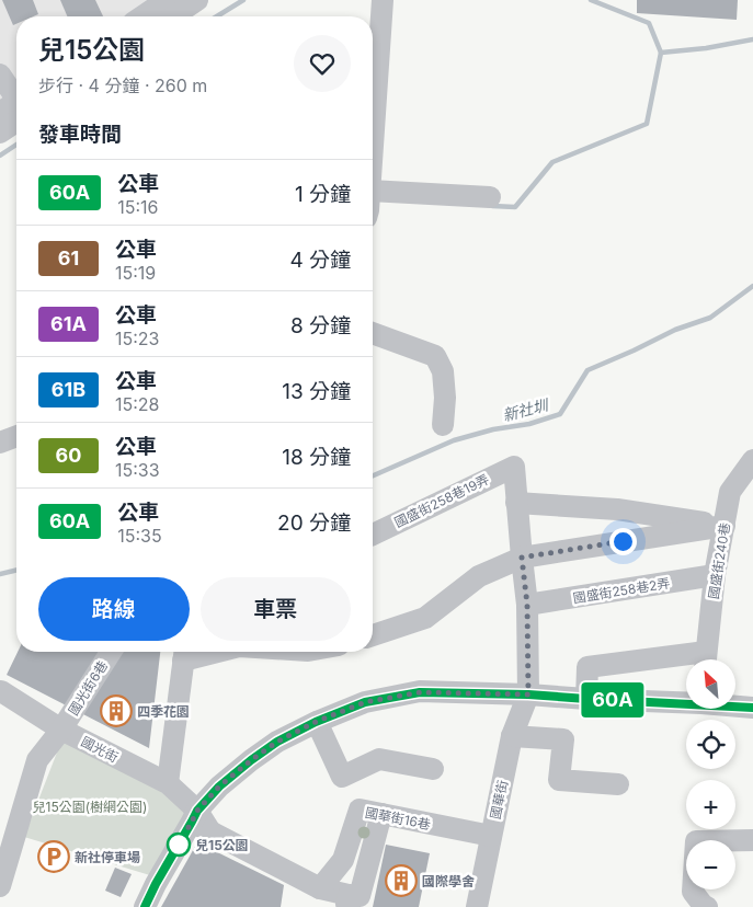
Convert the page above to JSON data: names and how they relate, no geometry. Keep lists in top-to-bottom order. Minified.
{"streets":{"street":["國盛街258巷19弄","國盛街240巷","國盛街258巷2弄","國光街6巷","國光街","國華街","國華街16巷"]},"crossings":[["國盛街240巷","國盛街258巷2弄"],["國光街6巷","國光街"],["國光街","國華街16巷"],["國華街","國華街16巷"]],"water":["新社圳"],"parks":["兒15公園(樹網公園)"],"places":{"building":["四季花園","國際學舍"],"other":["兒15公園"],"parking":["新社停車場"]},"lines":["bus line 60A"],"north":"top left","page":{"on_map":"60A","heading":[["兒15公園","步行 · 4 分鐘 · 260 m"],"發車時間"],"list":[{"mark":"60A","name":"公車","note":"15:16","value":"1 分鐘"},{"mark":"61","name":"公車","note":"15:19","value":"4 分鐘"},{"mark":"61A","name":"公車","note":"15:23","value":"8 分鐘"},{"mark":"61B","name":"公車","note":"15:28","value":"13 分鐘"},{"mark":"60","name":"公車","note":"15:33","value":"18 分鐘"},{"mark":"60A","name":"公車","note":"15:35","value":"20 分鐘"}],"buttons":["路線","車票"],"map_buttons":["+","−"]}}
